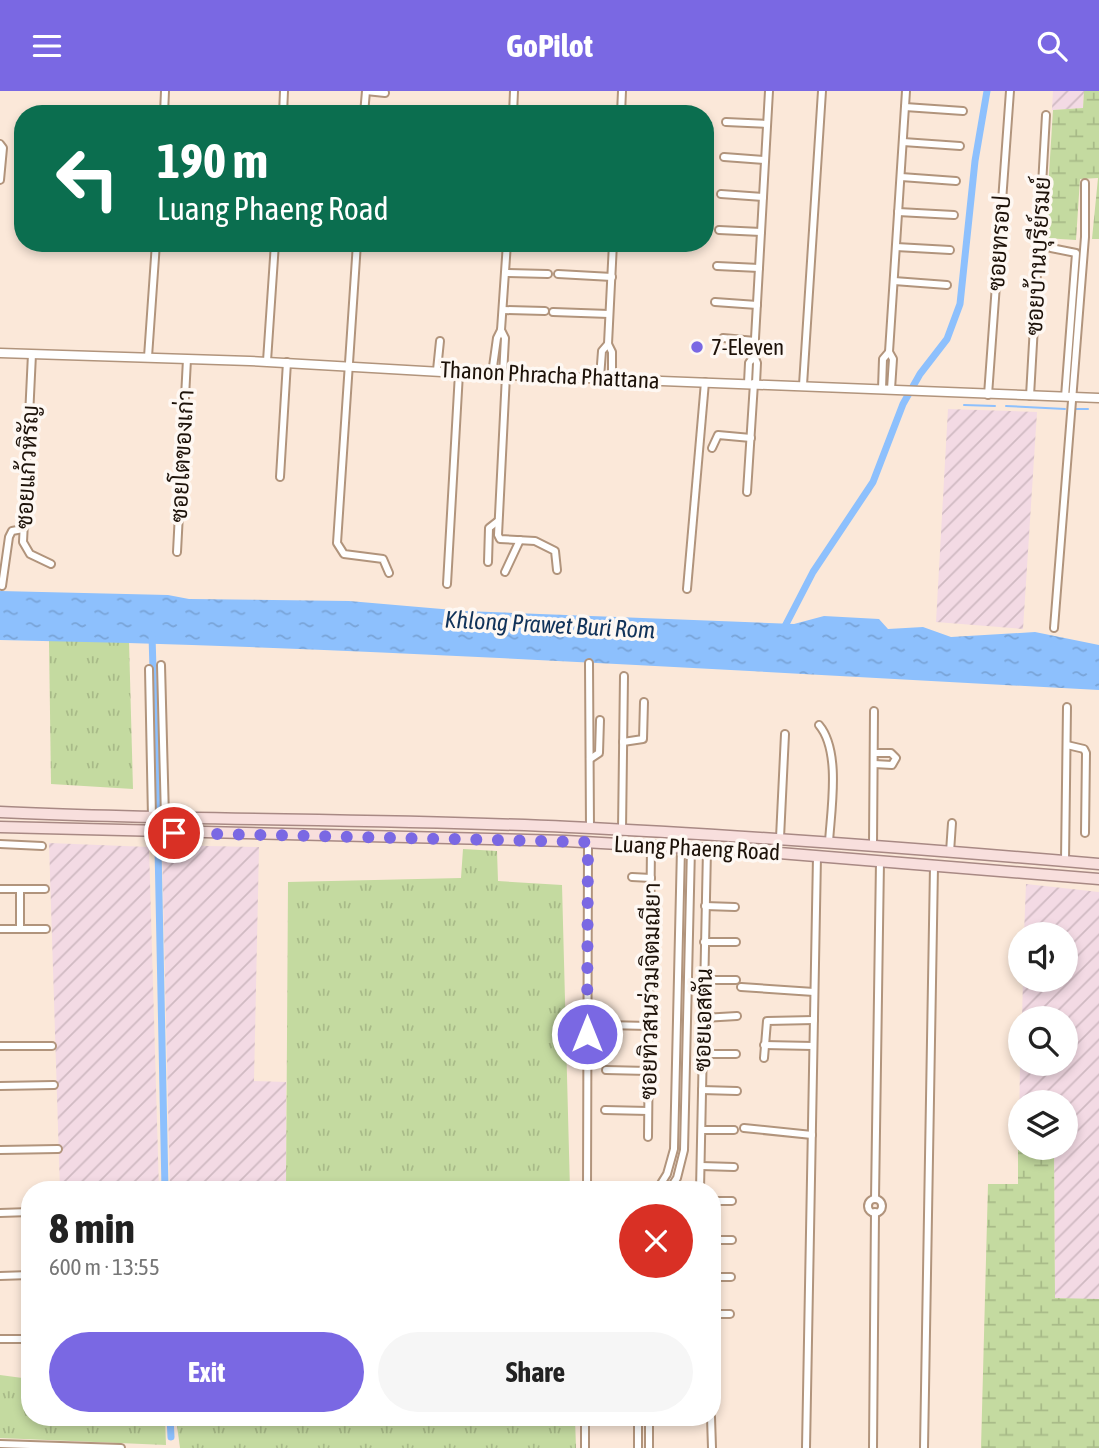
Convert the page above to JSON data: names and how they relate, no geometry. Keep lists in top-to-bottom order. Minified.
{"streets":{"main road":["Luang Phaeng Road"],"street":["ซอยทรอป","ซอยบ้านบุรีย์รมย์","Thanon Phracha Phattana","ซอยโตของเก่า","ซอยแก้วหิรัญ","ซอยทิวสนร่วมจิตมณียา","ซอยเอสตัน"]},"crossings":[["ซอยทรอป","Thanon Phracha Phattana"],["ซอยบ้านบุรีย์รมย์","Thanon Phracha Phattana"],["Thanon Phracha Phattana","ซอยโตของเก่า"],["Thanon Phracha Phattana","ซอยแก้วหิรัญ"],["Luang Phaeng Road","ซอยทิวสนร่วมจิตมณียา"],["Luang Phaeng Road","ซอยเอสตัน"]],"water":["Khlong Prawet Buri Rom"],"places":["7-Eleven"],"page":{"header":"GoPilot","turn":["190 m","Luang Phaeng Road"],"heading":["8 min","600 m · 13:55"],"buttons":["Exit","Share"]}}
